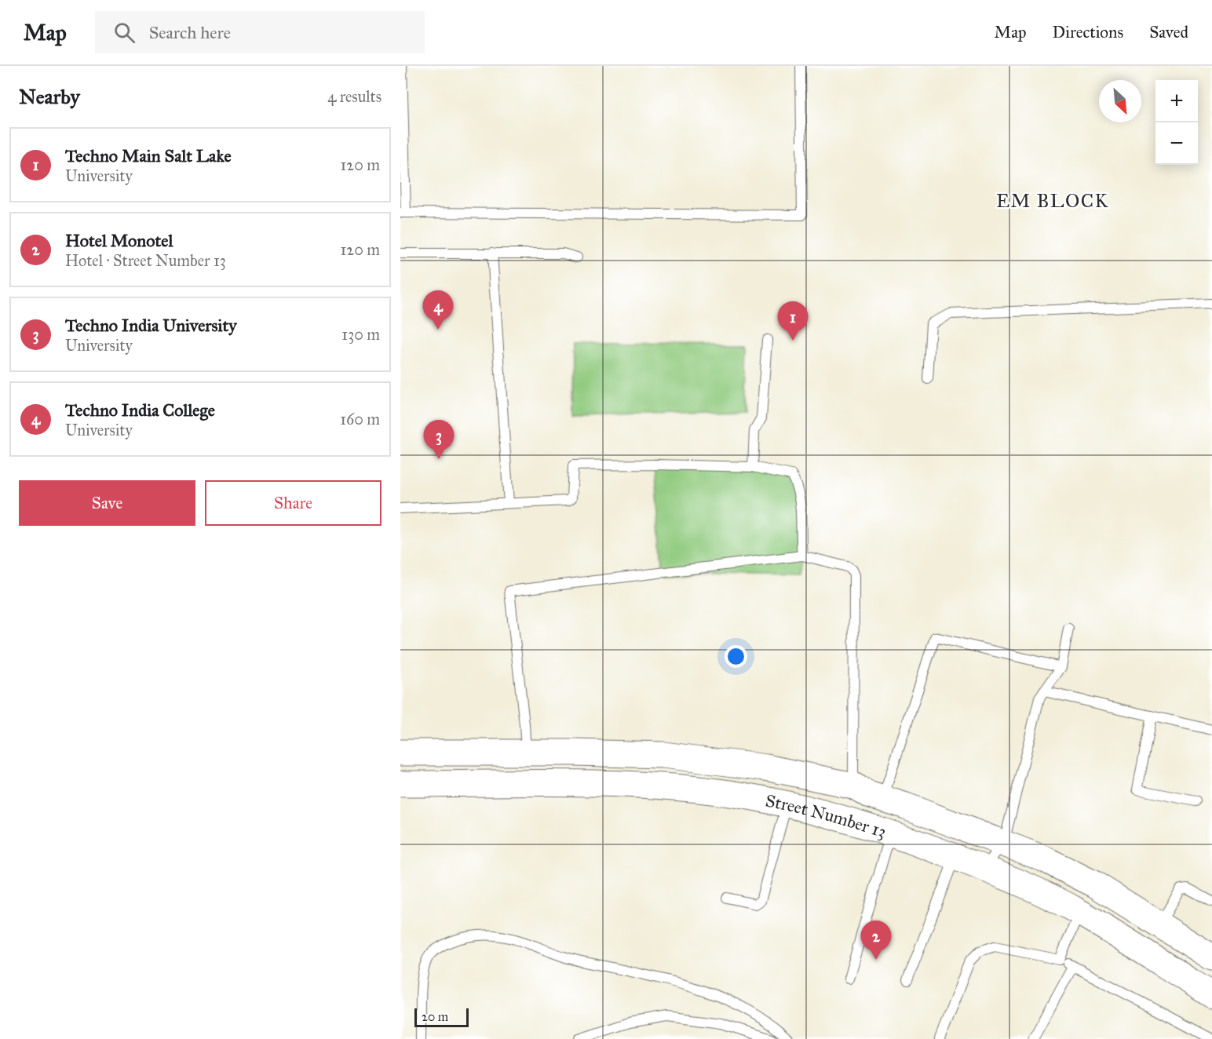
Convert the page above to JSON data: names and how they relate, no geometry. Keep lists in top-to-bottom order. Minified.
{"streets":{"main road":["Street Number 13"]},"districts":["EM BLOCK"],"scale_bar":"20 m","north":"bottom right","page":{"header":"Map","search":"Search here","nav":["Map","Directions","Saved"],"heading":["Nearby","4 results"],"map_buttons":["+","−"],"list":[{"mark":"1","name":"Techno Main Salt Lake","note":"University","value":"120 m"},{"mark":"2","name":"Hotel Monotel","note":"Hotel · Street Number 13","value":"120 m"},{"mark":"3","name":"Techno India University","note":"University","value":"130 m"},{"mark":"4","name":"Techno India College","note":"University","value":"160 m"}],"pins":["4","1","3","2"],"buttons":["Save","Share"],"scale":"20 m"}}
